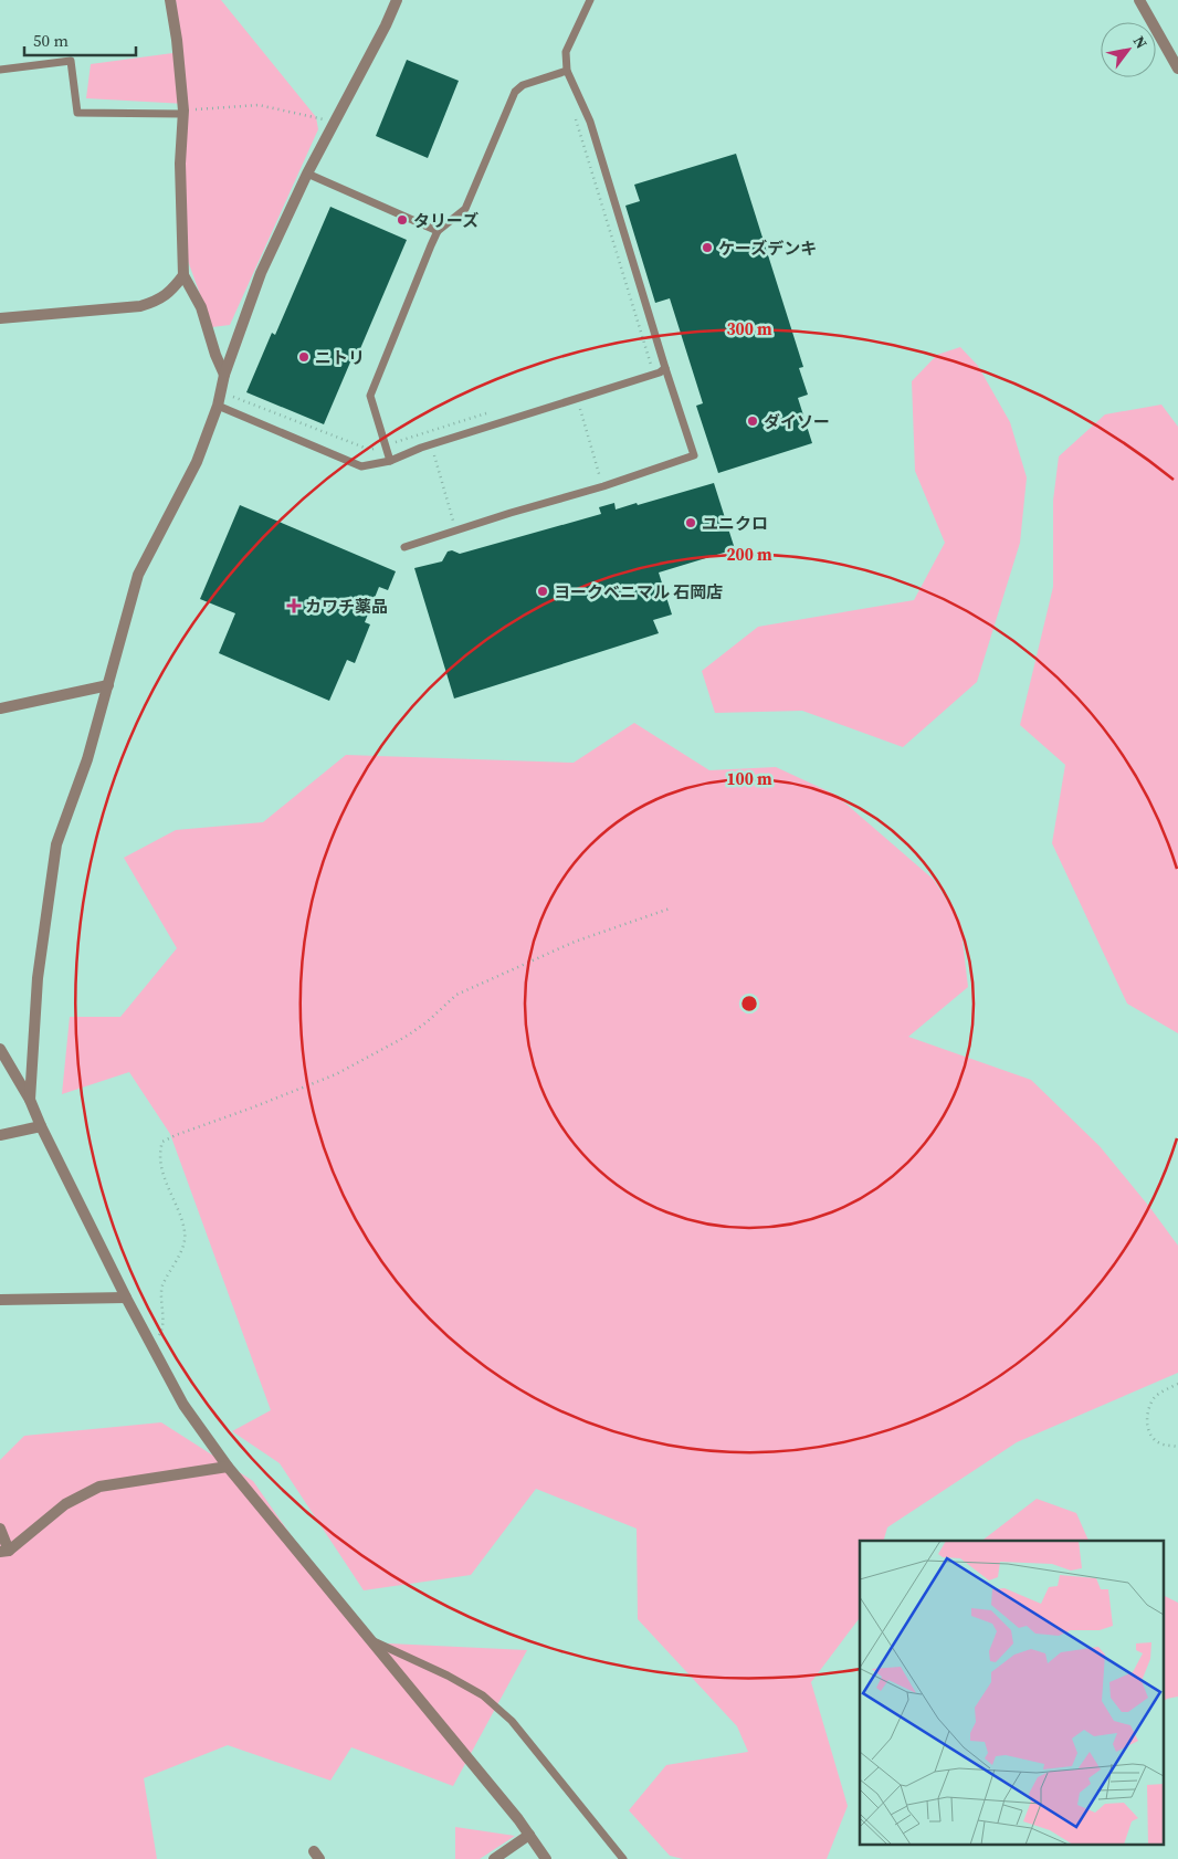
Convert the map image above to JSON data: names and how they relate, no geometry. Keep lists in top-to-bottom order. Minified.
{"places":{"other":["タリーズ","ケーズデンキ","ニトリ","ダイソー","ユニクロ","ヨークベニマル 石岡店"],"health":["カワチ薬品"]},"scale_bar":"50 m","north":"top right","rings":["300 m","200 m","100 m"]}
